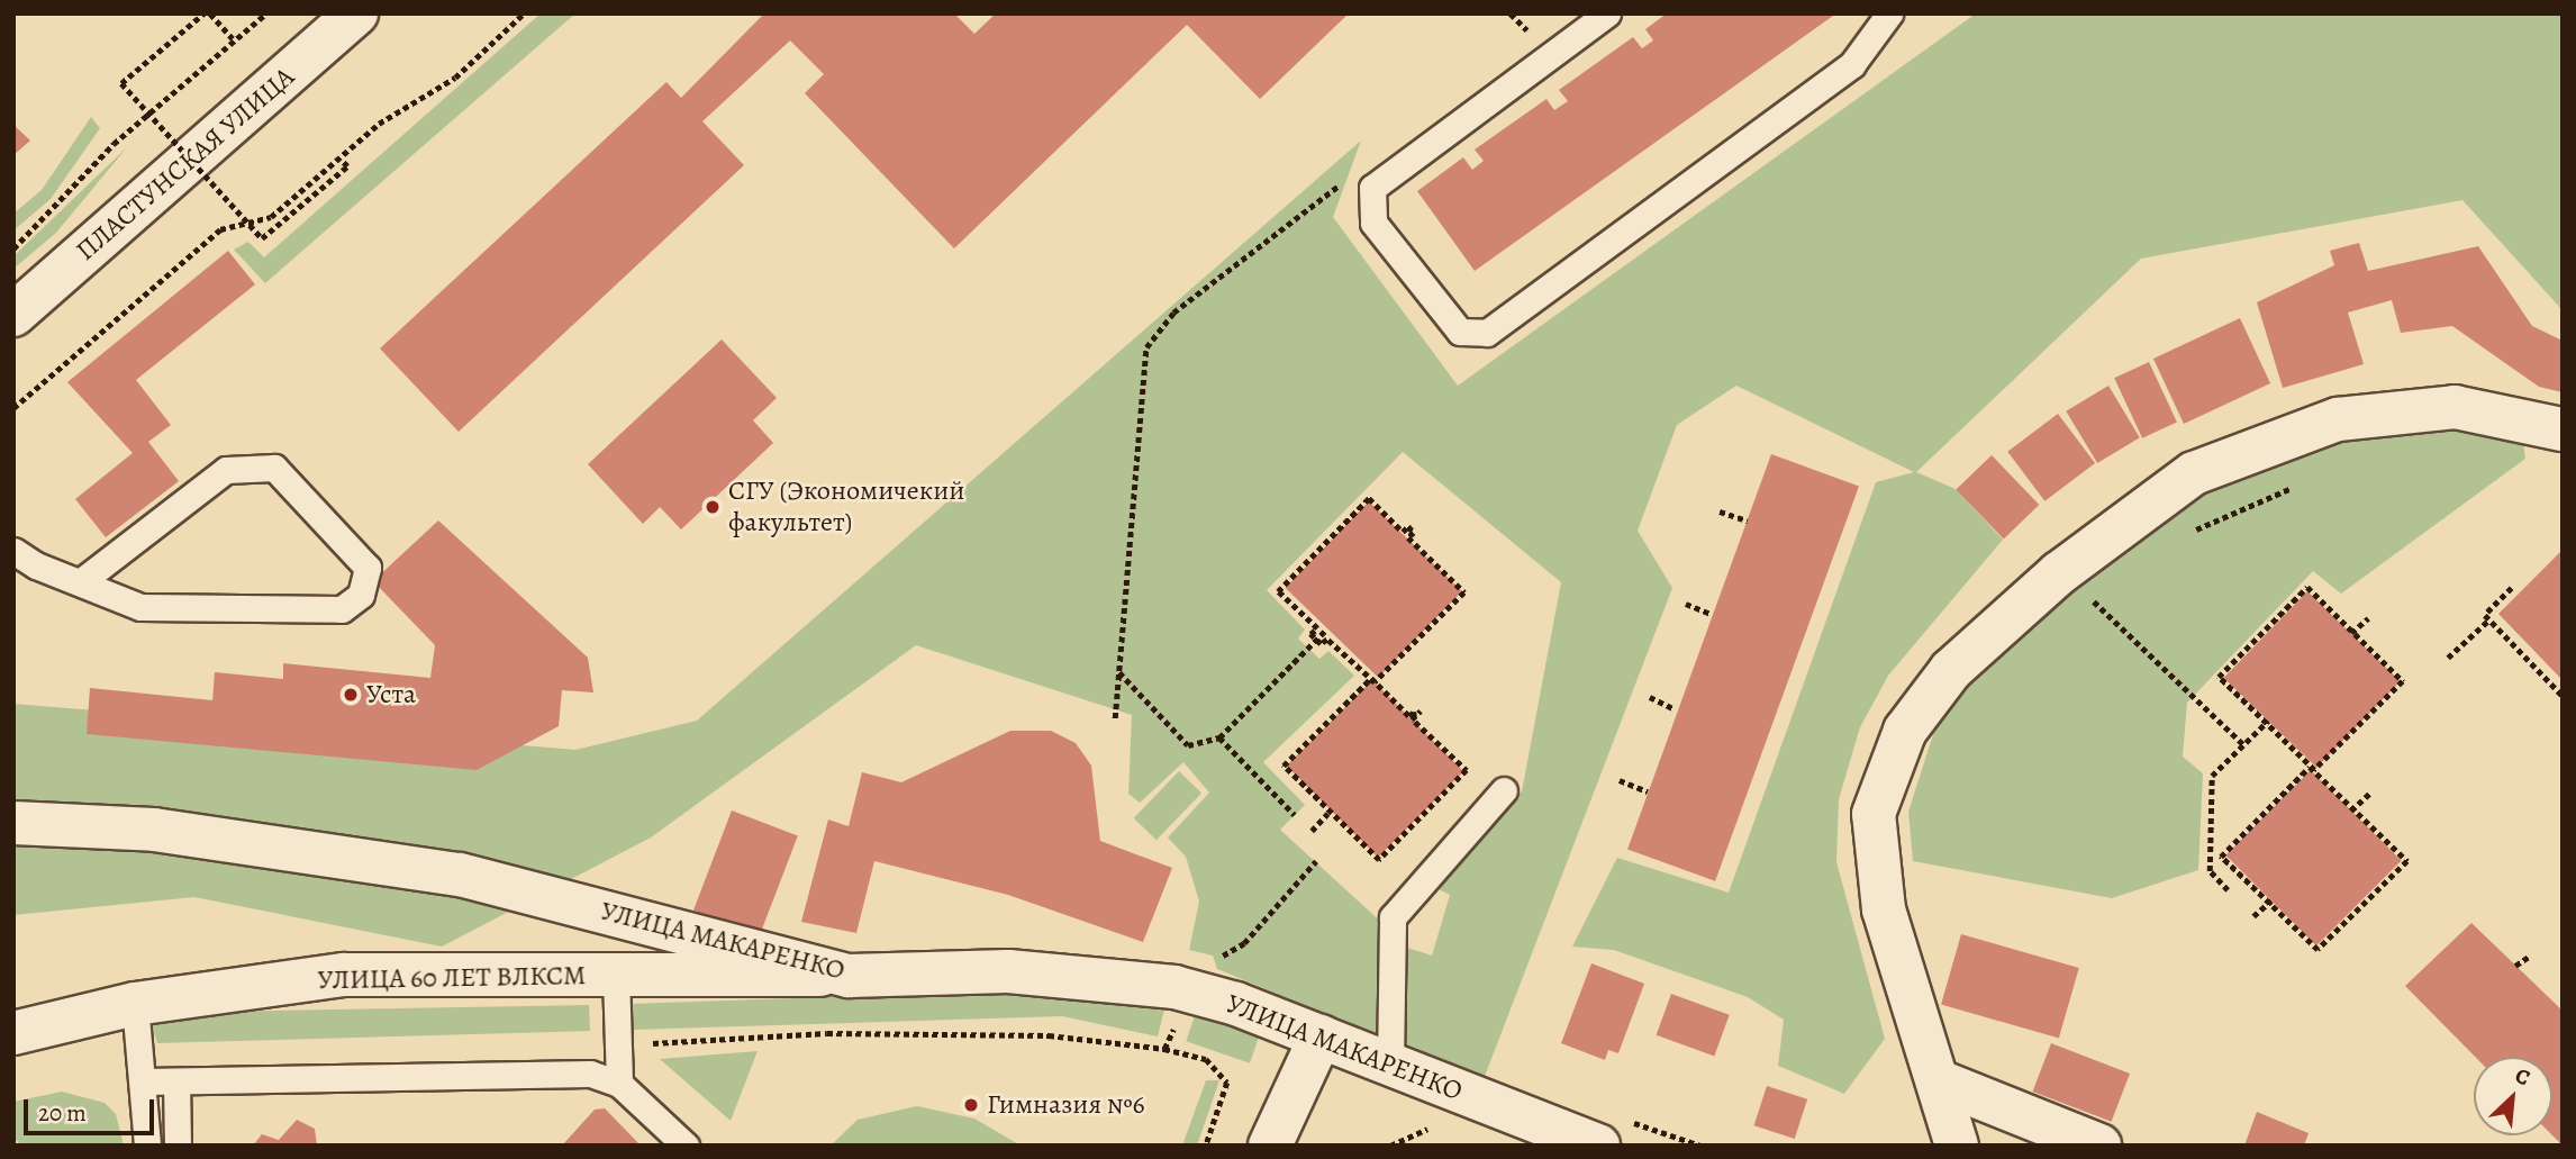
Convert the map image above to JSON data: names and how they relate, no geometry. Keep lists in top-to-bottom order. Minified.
{"streets":{"street":["ПЛАСТУНСКАЯ УЛИЦА","УЛИЦА МАКАРЕНКО","УЛИЦА 60 ЛЕТ ВЛКСМ"]},"crossings":[["УЛИЦА МАКАРЕНКО","УЛИЦА 60 ЛЕТ ВЛКСМ"]],"places":["СГУ (Экономичекий факультет)","Уста","Гимназия №6"],"scale_bar":"20 m","north":"top right"}
